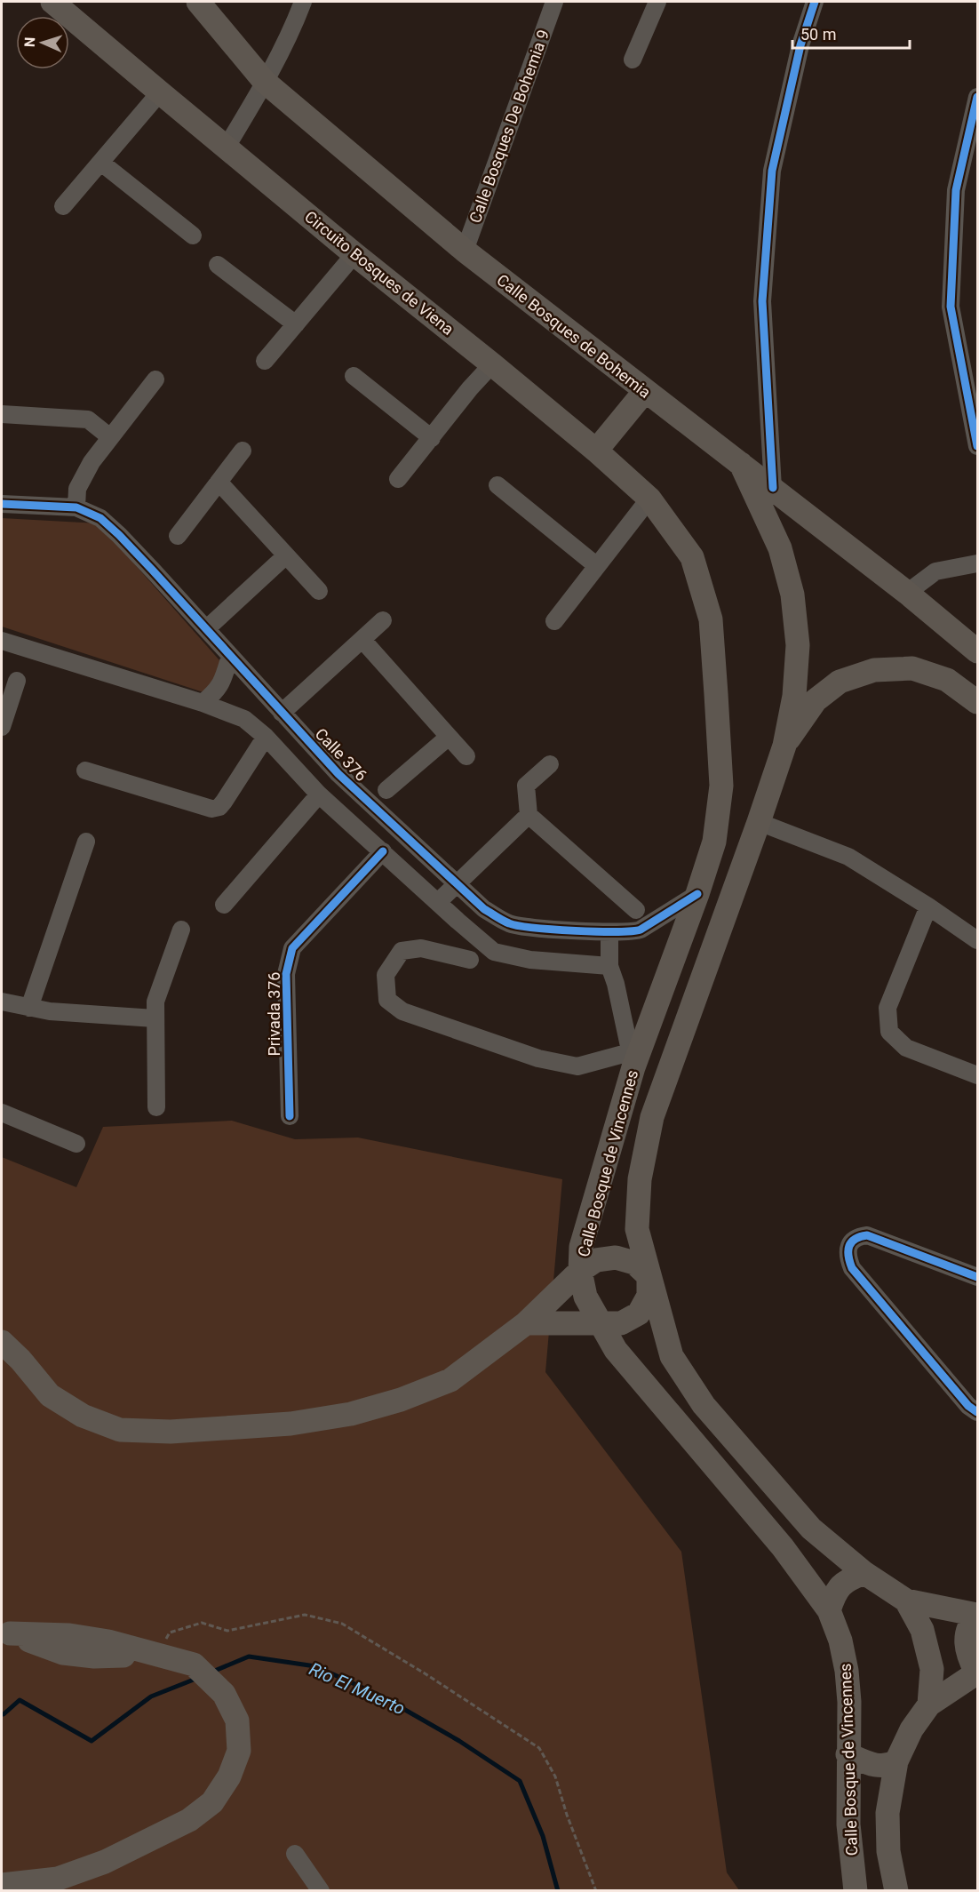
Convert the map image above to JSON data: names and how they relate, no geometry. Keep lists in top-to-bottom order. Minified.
{"streets":{"main road":["Circuito Bosques de Viena","Calle Bosques de Bohemia","Calle Bosque de Vincennes"],"street":["Calle Bosques De Bohemia 9","Calle 376","Privada 376"]},"crossings":[["Calle Bosques De Bohemia 9","Calle Bosques de Bohemia"],["Circuito Bosques de Viena","Calle Bosque de Vincennes"],["Calle Bosques de Bohemia","Calle Bosque de Vincennes"],["Calle 376","Calle Bosque de Vincennes"]],"water":["Rio El Muerto"],"scale_bar":"50 m","north":"left"}
